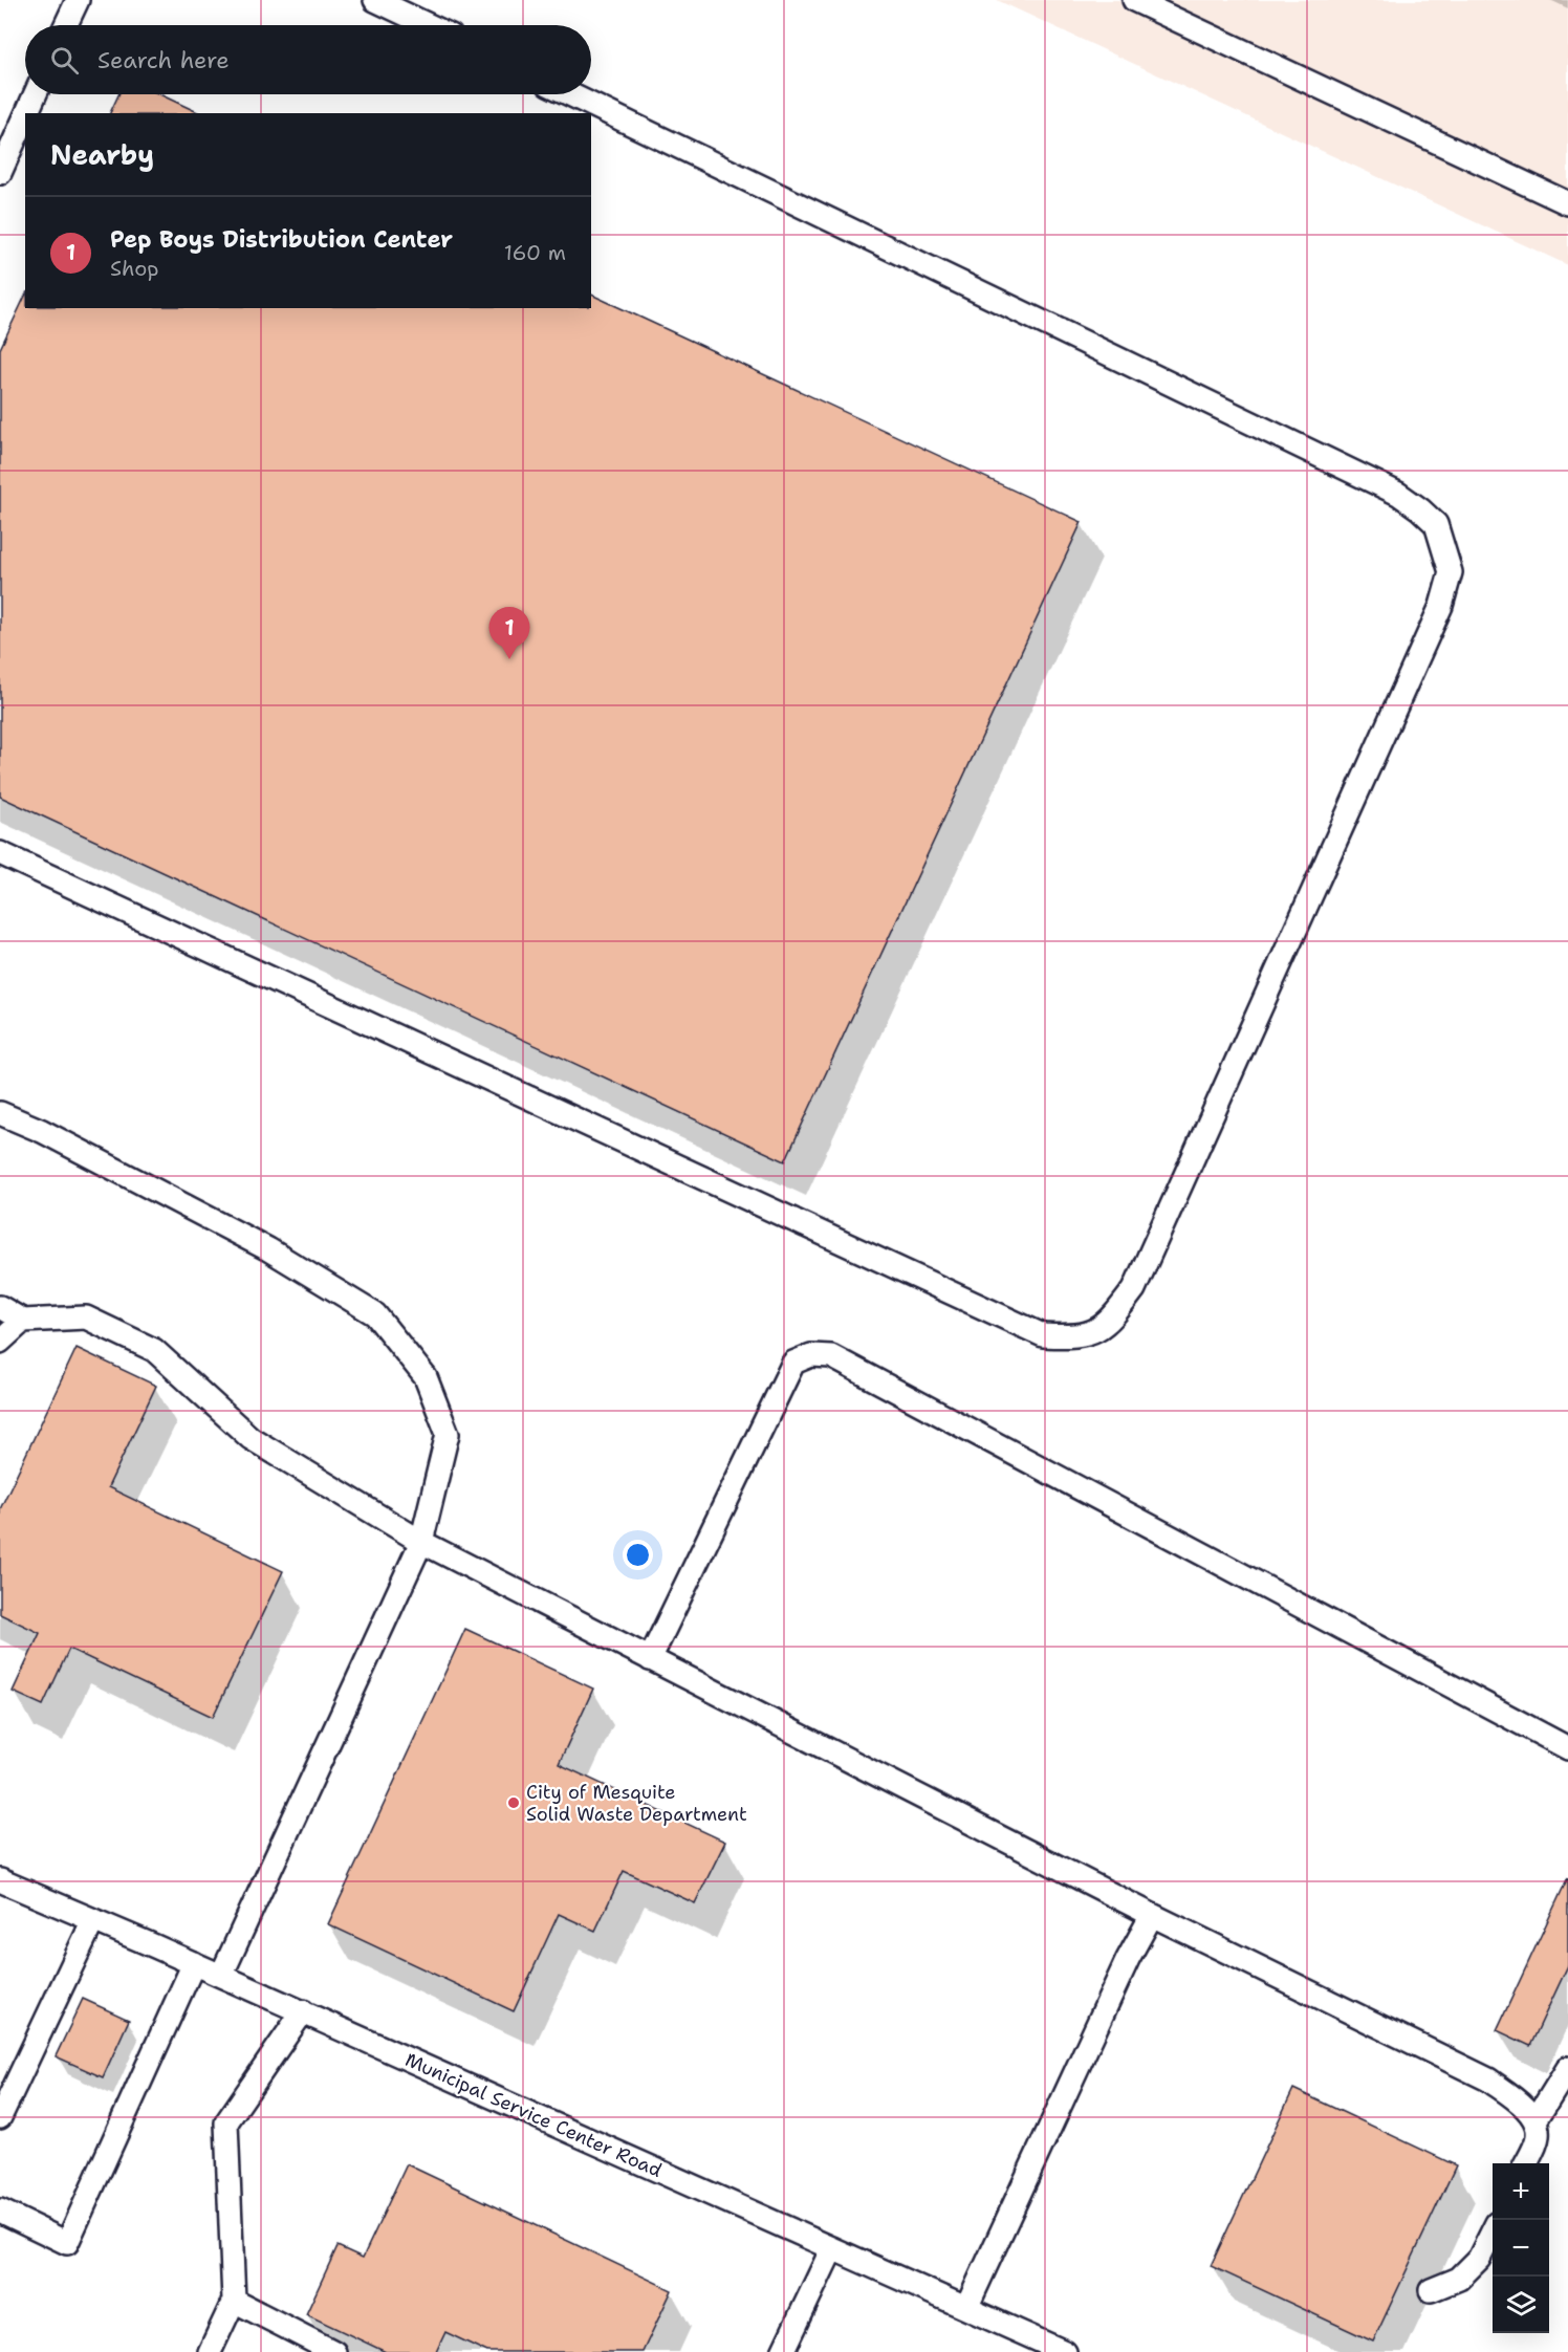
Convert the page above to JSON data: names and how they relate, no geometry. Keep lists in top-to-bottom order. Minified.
{"streets":{"lane":["Municipal Service Center Road"]},"places":["City of Mesquite Solid Waste Department"],"page":{"search":"Search here","heading":"Nearby","list":[{"mark":"1","name":"Pep Boys Distribution Center","note":"Shop","value":"160 m"}],"pins":"1","map_buttons":["+","−"]}}
